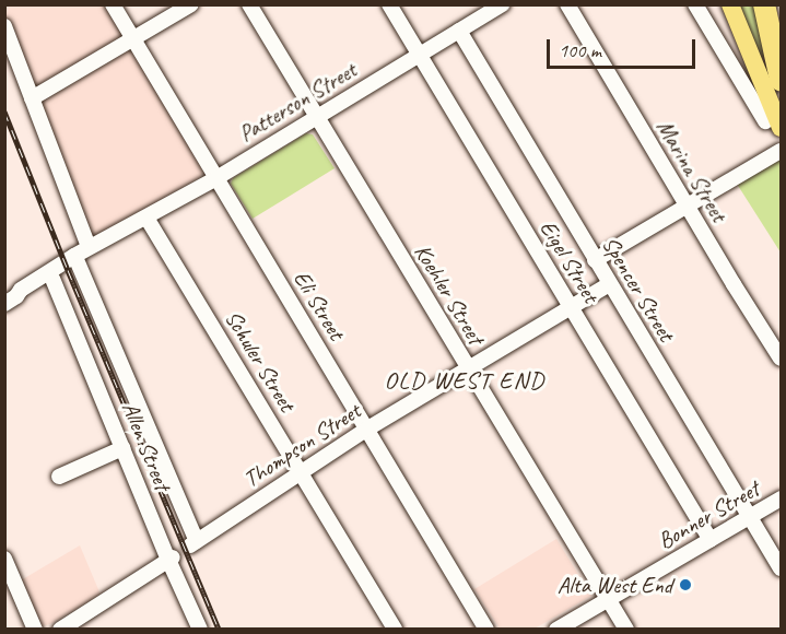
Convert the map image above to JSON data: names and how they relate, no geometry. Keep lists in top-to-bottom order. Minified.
{"streets":{"street":["Patterson Street","Marina Street","Eigel Street","Spencer Street","Koehler Street","Eli Street","Schuler Street","Thompson Street","Allen Street","Bonner Street"]},"crossings":[["Patterson Street","Eigel Street"],["Patterson Street","Spencer Street"],["Patterson Street","Koehler Street"],["Patterson Street","Eli Street"],["Patterson Street","Schuler Street"],["Patterson Street","Allen Street"],["Eigel Street","Thompson Street"],["Eigel Street","Bonner Street"],["Spencer Street","Thompson Street"],["Spencer Street","Bonner Street"],["Koehler Street","Thompson Street"],["Koehler Street","Bonner Street"],["Eli Street","Thompson Street"],["Schuler Street","Thompson Street"],["Thompson Street","Allen Street"]],"districts":["OLD WEST END"],"places":["Alta West End"],"scale_bar":"100 m"}
